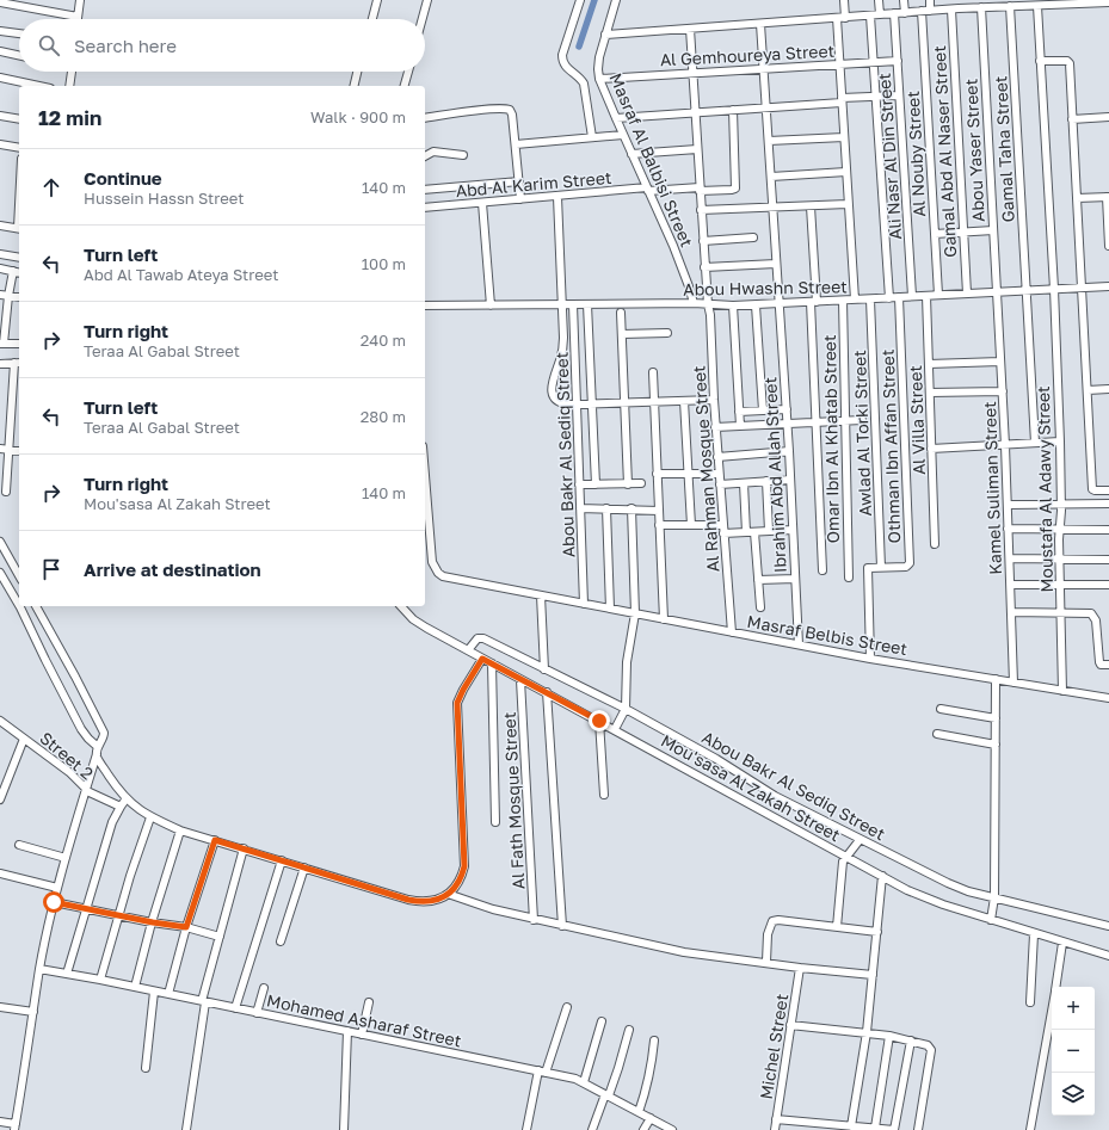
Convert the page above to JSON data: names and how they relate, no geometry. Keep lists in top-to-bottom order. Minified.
{"streets":{"street":["Al Gemhoureya Street","Gamal Taha Street","Abou Yaser Street","Gamal Abd Al Naser Street","Al Nouby Street","Ali Nasr Al Din Street","Masraf Al Balbisi Street","Abd Al Karim Street","Abou Hwashn Street","Al Villa Street","Awlad Al Torki Street","Omar Ibn Al Khatab Street","Othman Ibn Affan Street","Abou Bakr Al Sediq Street","Al Rahman Mosque Street","Ibrahim Abd Allah Street","Kamel Suliman Street","Moustafa Al Adawy Street","Masraf Belbis Street","Street 2","Mou'sasa Al Zakah Street","Al Fath Mosque Street","Mohamed Asharaf Street","Michel Street"]},"crossings":[["Al Gemhoureya Street","Ali Nasr Al Din Street"],["Al Gemhoureya Street","Masraf Al Balbisi Street"],["Al Gemhoureya Street","Al Rahman Mosque Street"],["Al Gemhoureya Street","Ibrahim Abd Allah Street"],["Gamal Taha Street","Abou Hwashn Street"],["Abou Yaser Street","Abou Hwashn Street"],["Abou Yaser Street","Kamel Suliman Street"],["Gamal Abd Al Naser Street","Abou Hwashn Street"],["Al Nouby Street","Abou Hwashn Street"],["Ali Nasr Al Din Street","Abou Hwashn Street"],["Masraf Al Balbisi Street","Abd Al Karim Street"],["Masraf Al Balbisi Street","Abou Hwashn Street"],["Abd Al Karim Street","Al Rahman Mosque Street"],["Abou Hwashn Street","Al Villa Street"],["Abou Hwashn Street","Awlad Al Torki Street"],["Abou Hwashn Street","Omar Ibn Al Khatab Street"],["Abou Hwashn Street","Othman Ibn Affan Street"],["Abou Hwashn Street","Abou Bakr Al Sediq Street"],["Abou Hwashn Street","Al Rahman Mosque Street"],["Abou Hwashn Street","Ibrahim Abd Allah Street"],["Abou Hwashn Street","Kamel Suliman Street"],["Abou Hwashn Street","Moustafa Al Adawy Street"],["Awlad Al Torki Street","Othman Ibn Affan Street"],["Abou Bakr Al Sediq Street","Masraf Belbis Street"],["Abou Bakr Al Sediq Street","Mou'sasa Al Zakah Street"],["Al Rahman Mosque Street","Masraf Belbis Street"],["Ibrahim Abd Allah Street","Masraf Belbis Street"],["Kamel Suliman Street","Masraf Belbis Street"],["Moustafa Al Adawy Street","Masraf Belbis Street"],["Mou'sasa Al Zakah Street","Al Fath Mosque Street"]],"page":{"search":"Search here","heading":["12 min","Walk · 900 m"],"list":[["Continue","Hussein Hassn Street","140 m"],["Turn left","Abd Al Tawab Ateya Street","100 m"],["Turn right","Teraa Al Gabal Street","240 m"],["Turn left","Teraa Al Gabal Street","280 m"],["Turn right","Mou'sasa Al Zakah Street","140 m"],"Arrive at destination"],"map_buttons":["+","−"]}}
